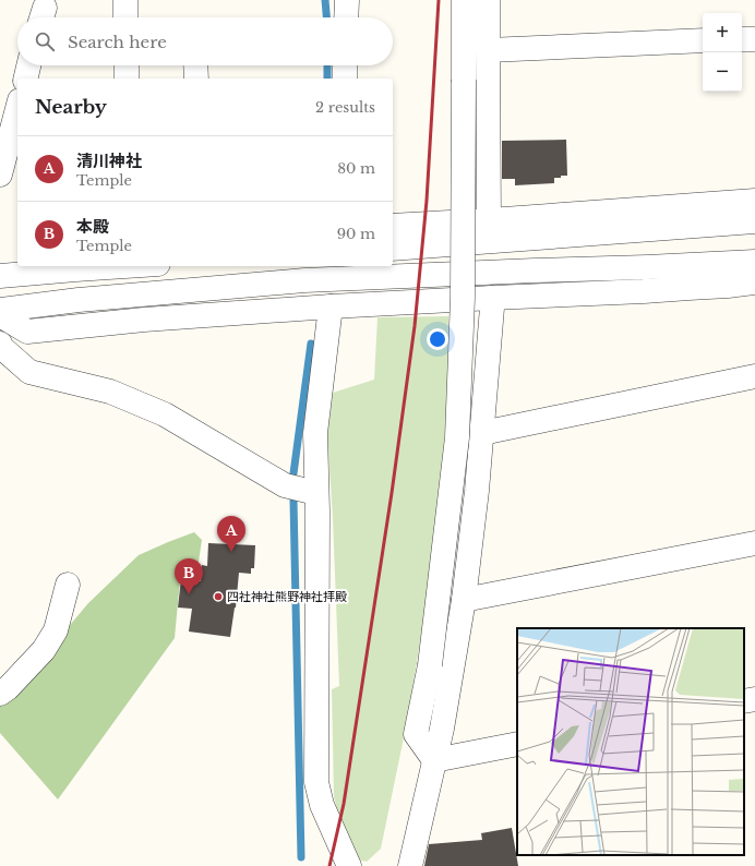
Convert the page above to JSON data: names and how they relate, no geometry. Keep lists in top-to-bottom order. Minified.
{"places":["四社神社熊野神社拝殿"],"page":{"map_buttons":["+","−"],"search":"Search here","heading":["Nearby","2 results"],"list":[{"mark":"A","name":"清川神社","note":"Temple","value":"80 m"},{"mark":"B","name":"本殿","note":"Temple","value":"90 m"}],"pins":["A","B"]}}
